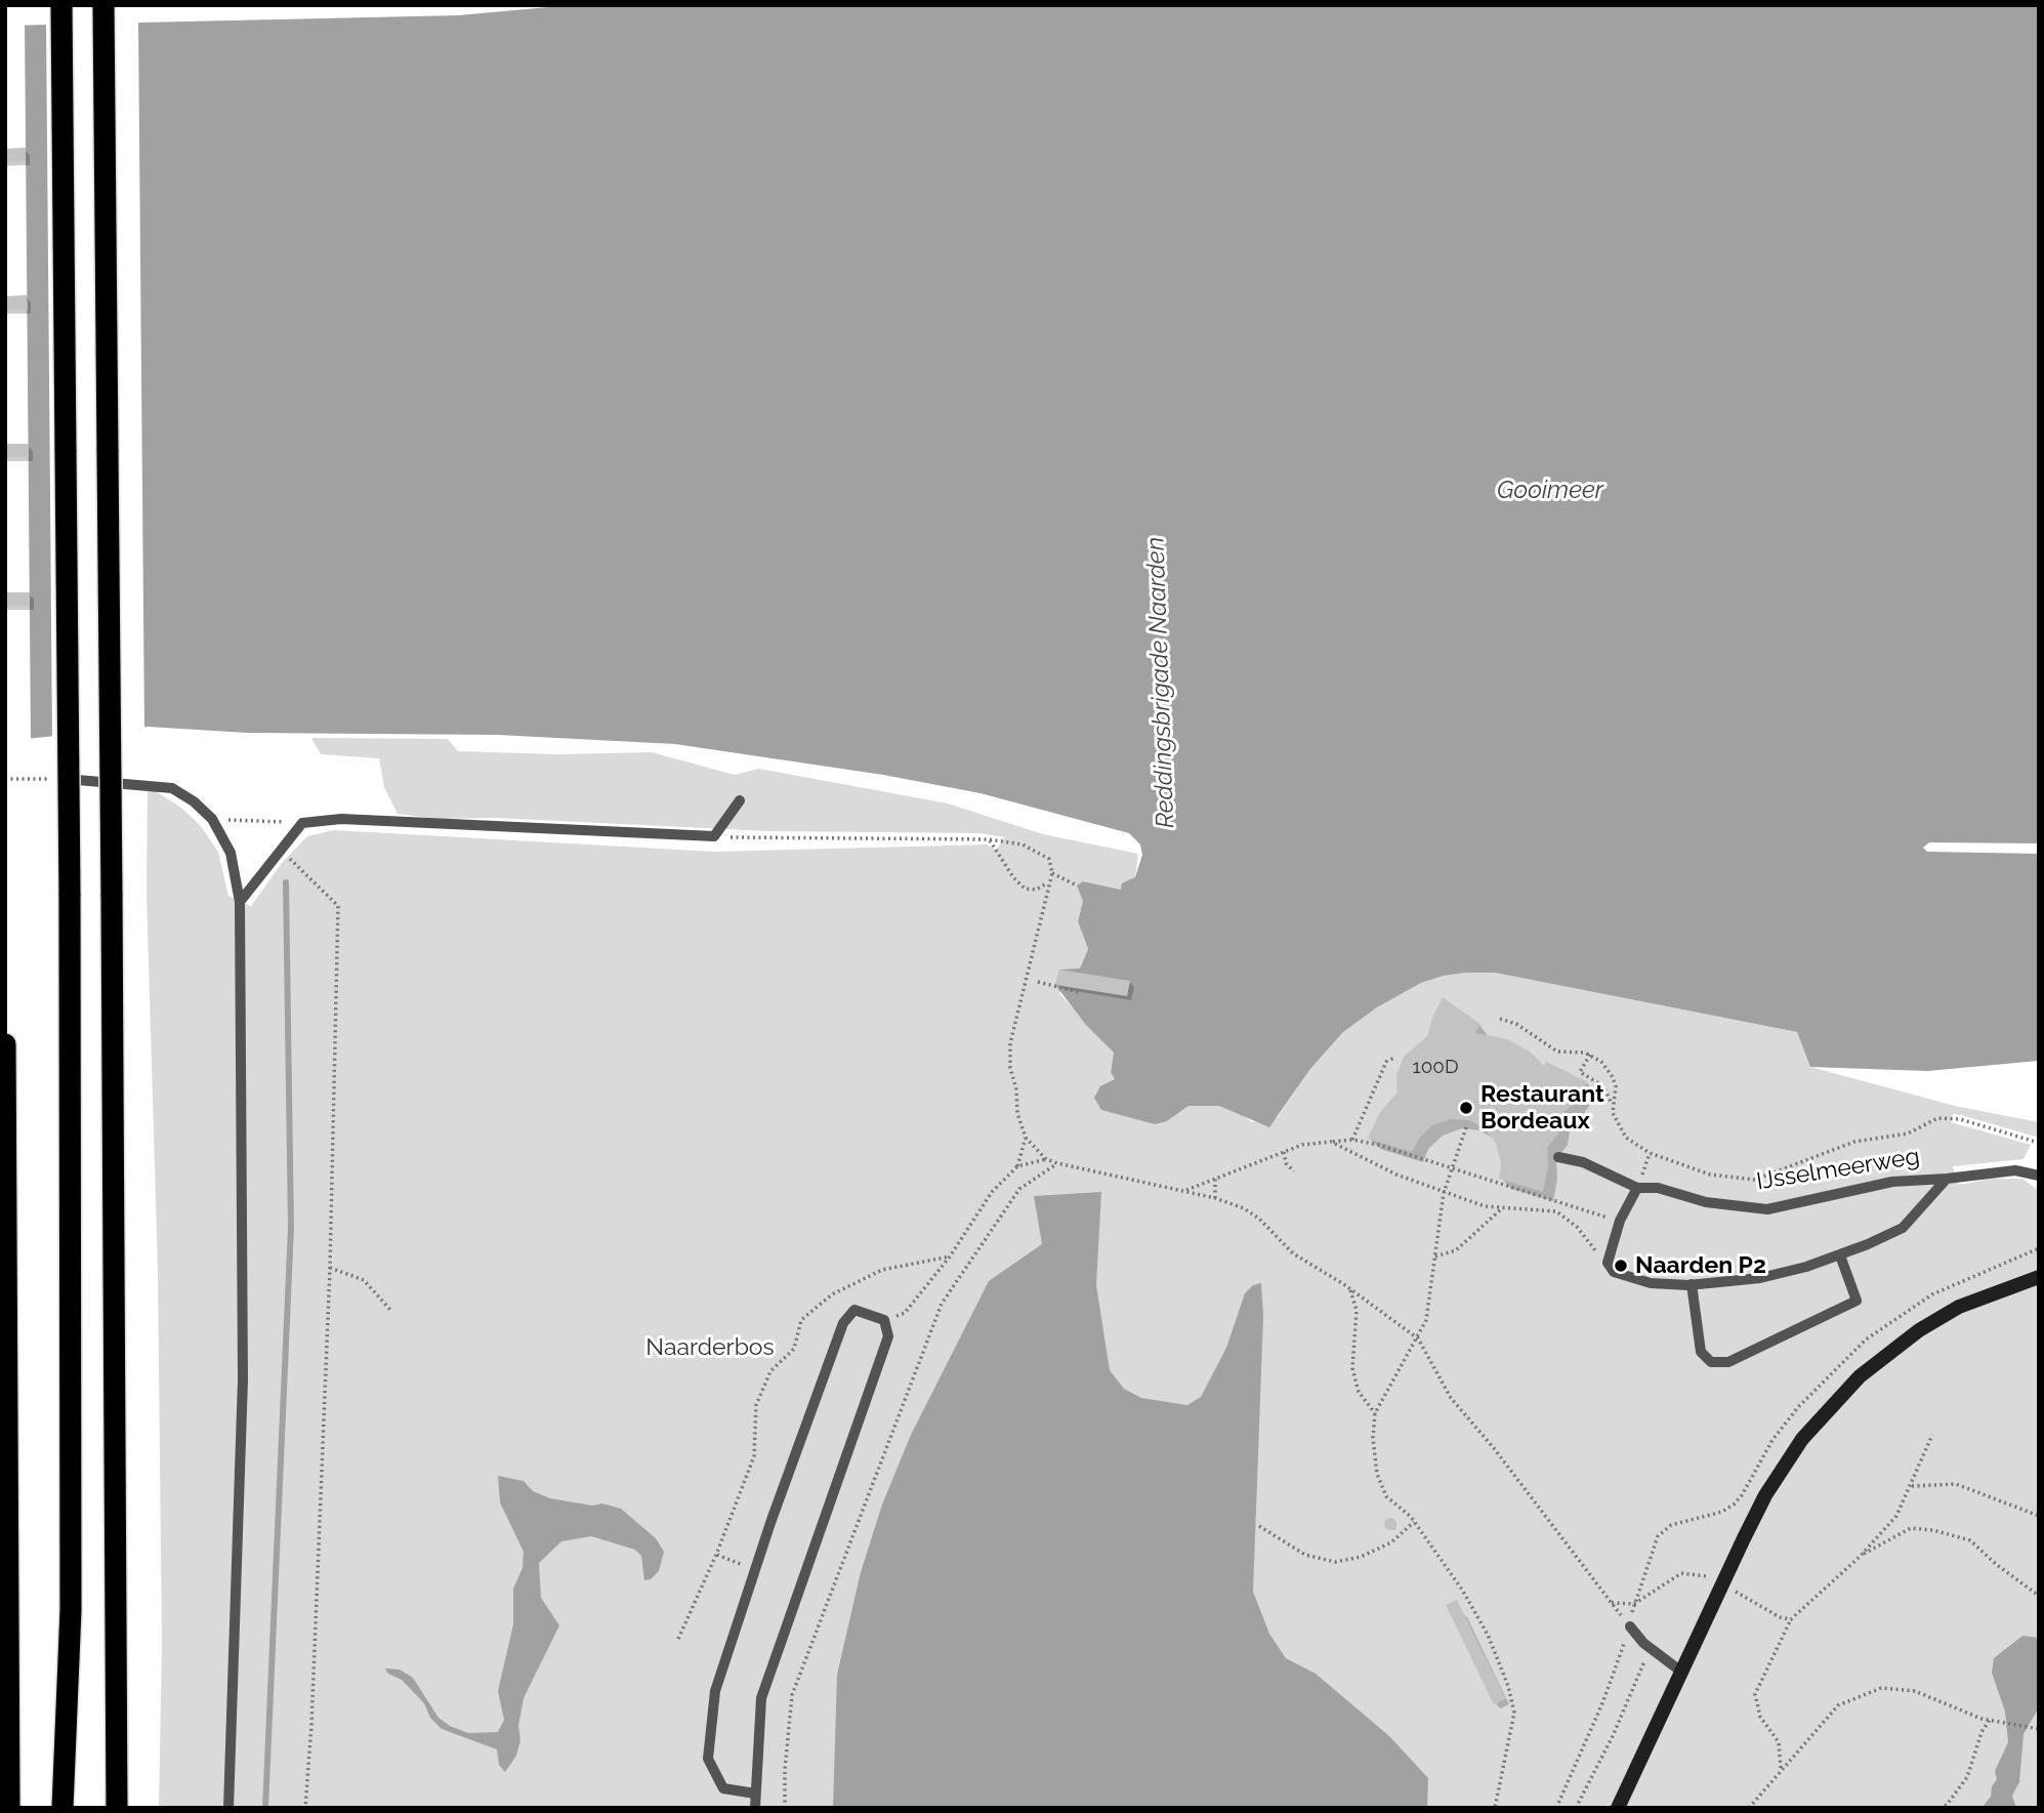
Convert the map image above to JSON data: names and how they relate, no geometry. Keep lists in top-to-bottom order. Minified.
{"streets":{"lane":["IJsselmeerweg"]},"water":["Gooimeer","Reddingsbrigade Naarden"],"parks":["Naarderbos"],"places":["Restaurant Bordeaux","Naarden P2"],"house_numbers":["100D"]}
